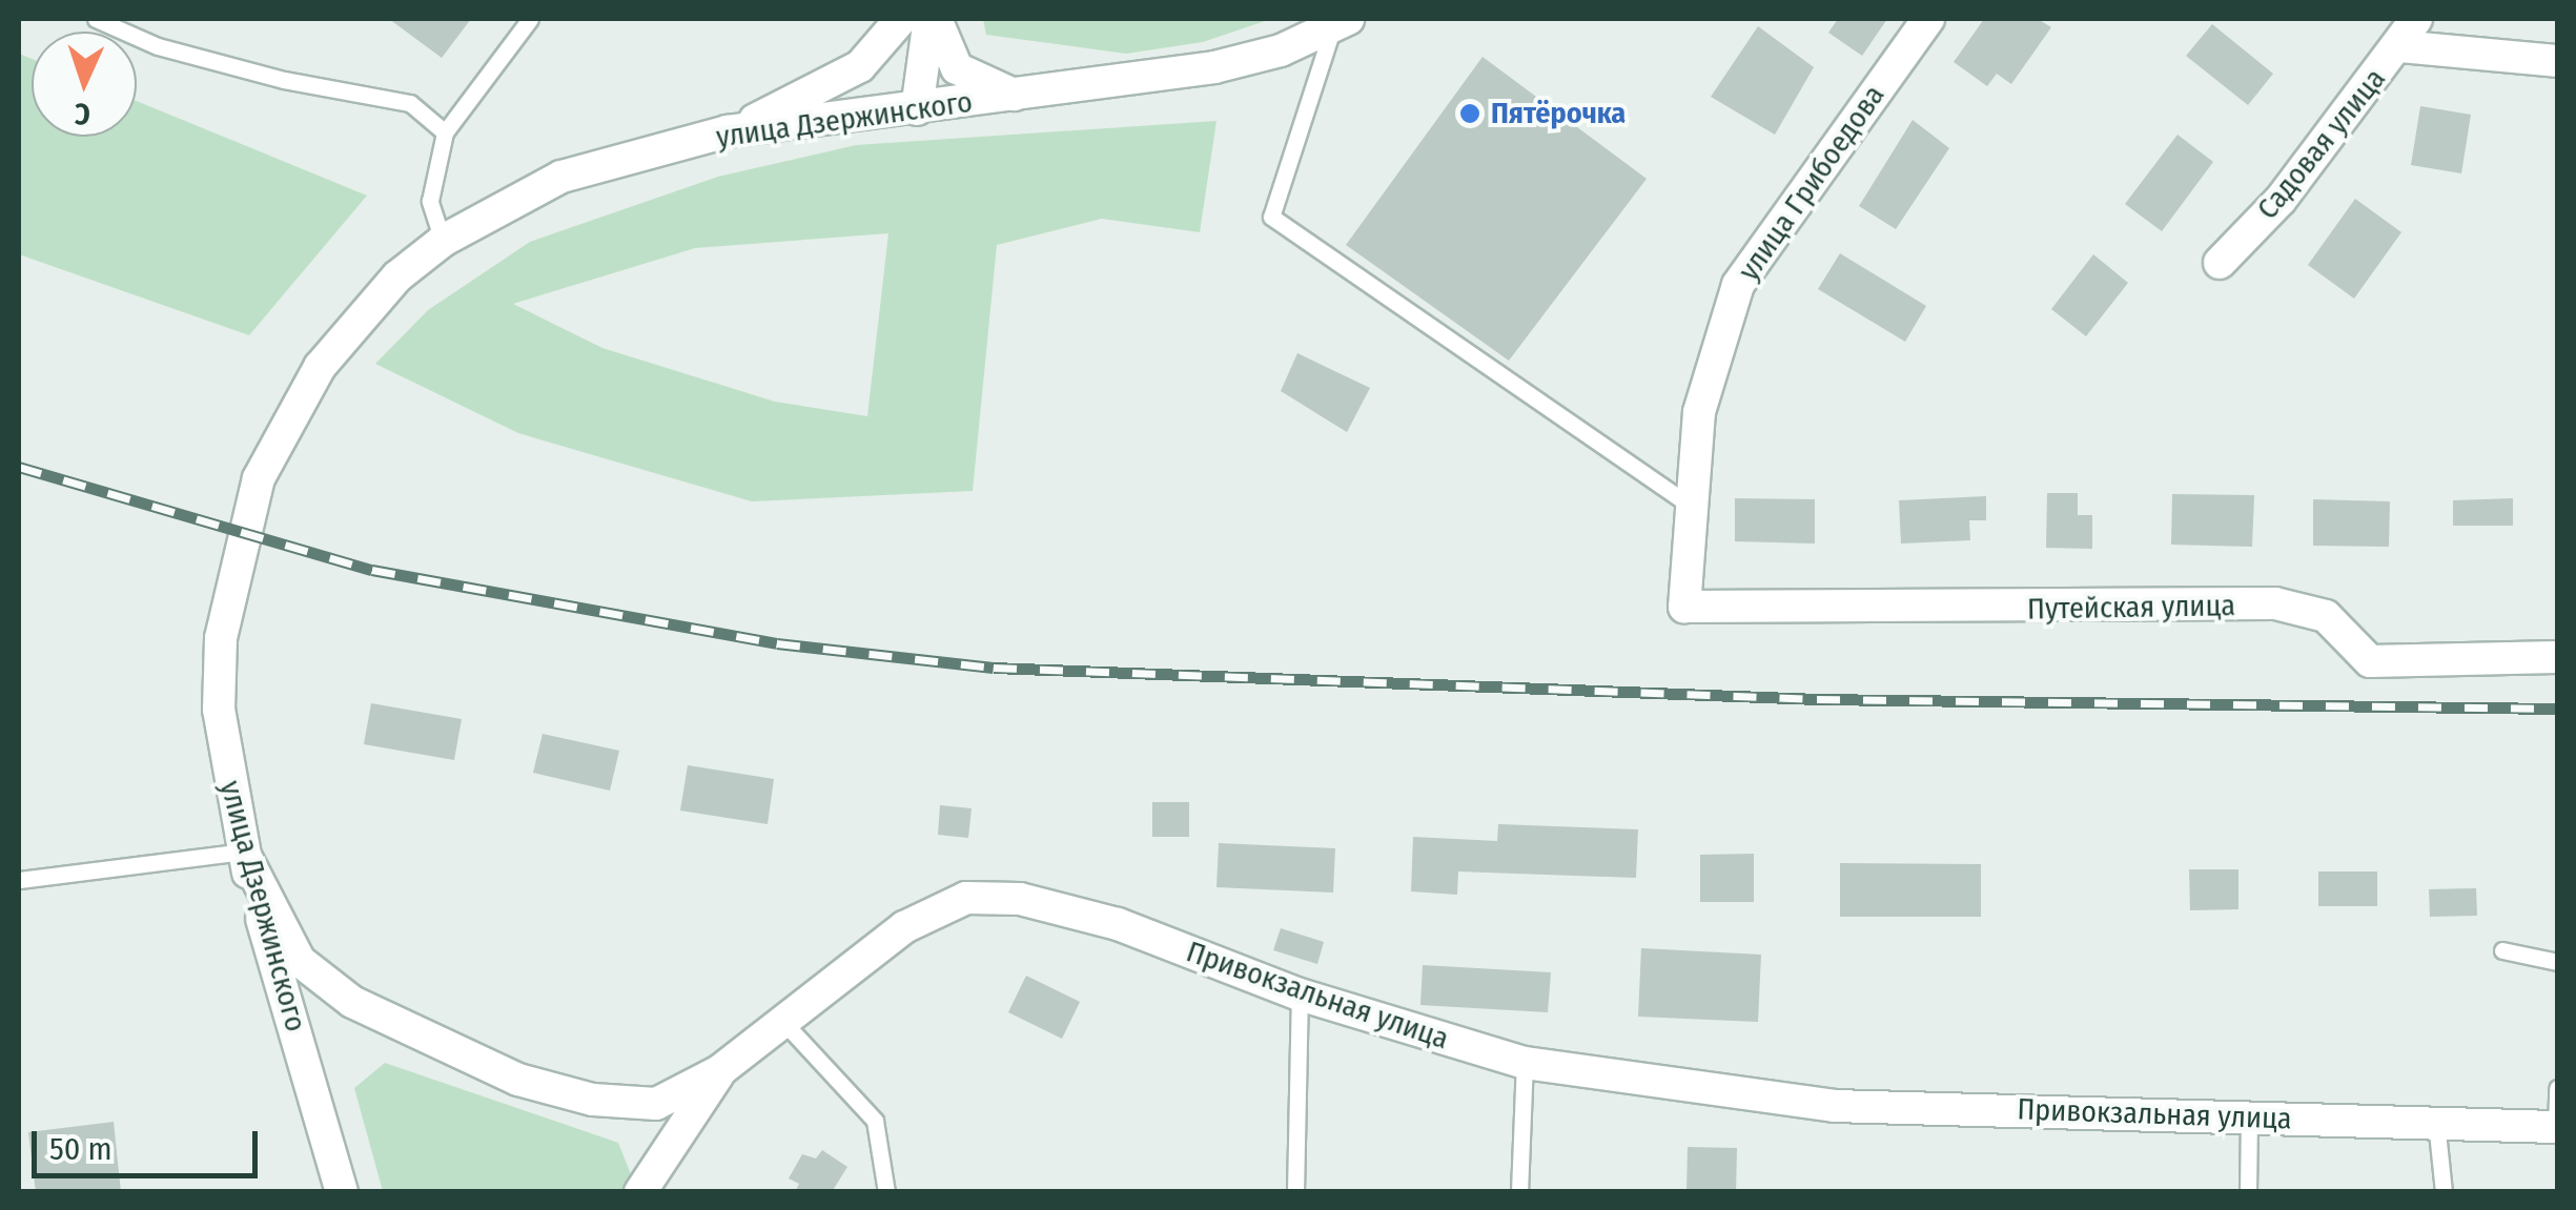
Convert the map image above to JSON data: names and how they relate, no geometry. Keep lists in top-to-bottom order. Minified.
{"streets":{"street":["улица Дзержинского","Садовая улица","улица Грибоедова","Путейская улица","Привокзальная улица"]},"crossings":[["улица Дзержинского","Привокзальная улица"],["улица Грибоедова","Путейская улица"]],"places":["Пятёрочка"],"scale_bar":"50 m","north":"bottom"}
